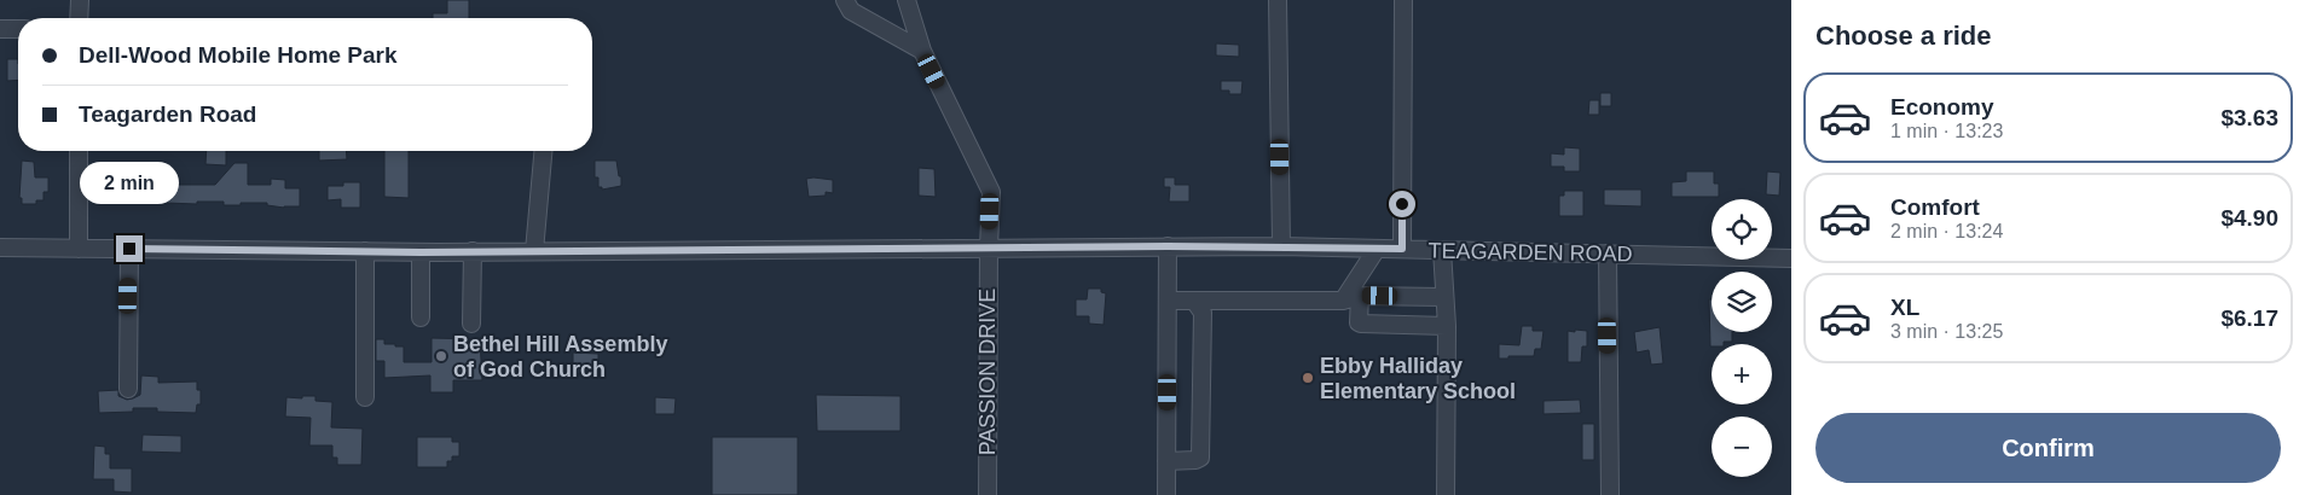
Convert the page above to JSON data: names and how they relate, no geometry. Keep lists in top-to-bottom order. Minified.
{"streets":{"street":["TEAGARDEN ROAD","PASSION DRIVE"]},"crossings":[["TEAGARDEN ROAD","PASSION DRIVE"]],"places":["Bethel Hill Assembly of God Church","Ebby Halliday Elementary School"],"page":{"heading":"Choose a ride","banner":["Dell-Wood Mobile Home Park","Teagarden Road"],"list":[{"name":"Economy","note":"1 min · 13:23","value":"$3.63"},{"name":"Comfort","note":"2 min · 13:24","value":"$4.90"},{"name":"XL","note":"3 min · 13:25","value":"$6.17"}],"bubble":"2 min","map_buttons":["+","−"],"buttons":"Confirm"}}
